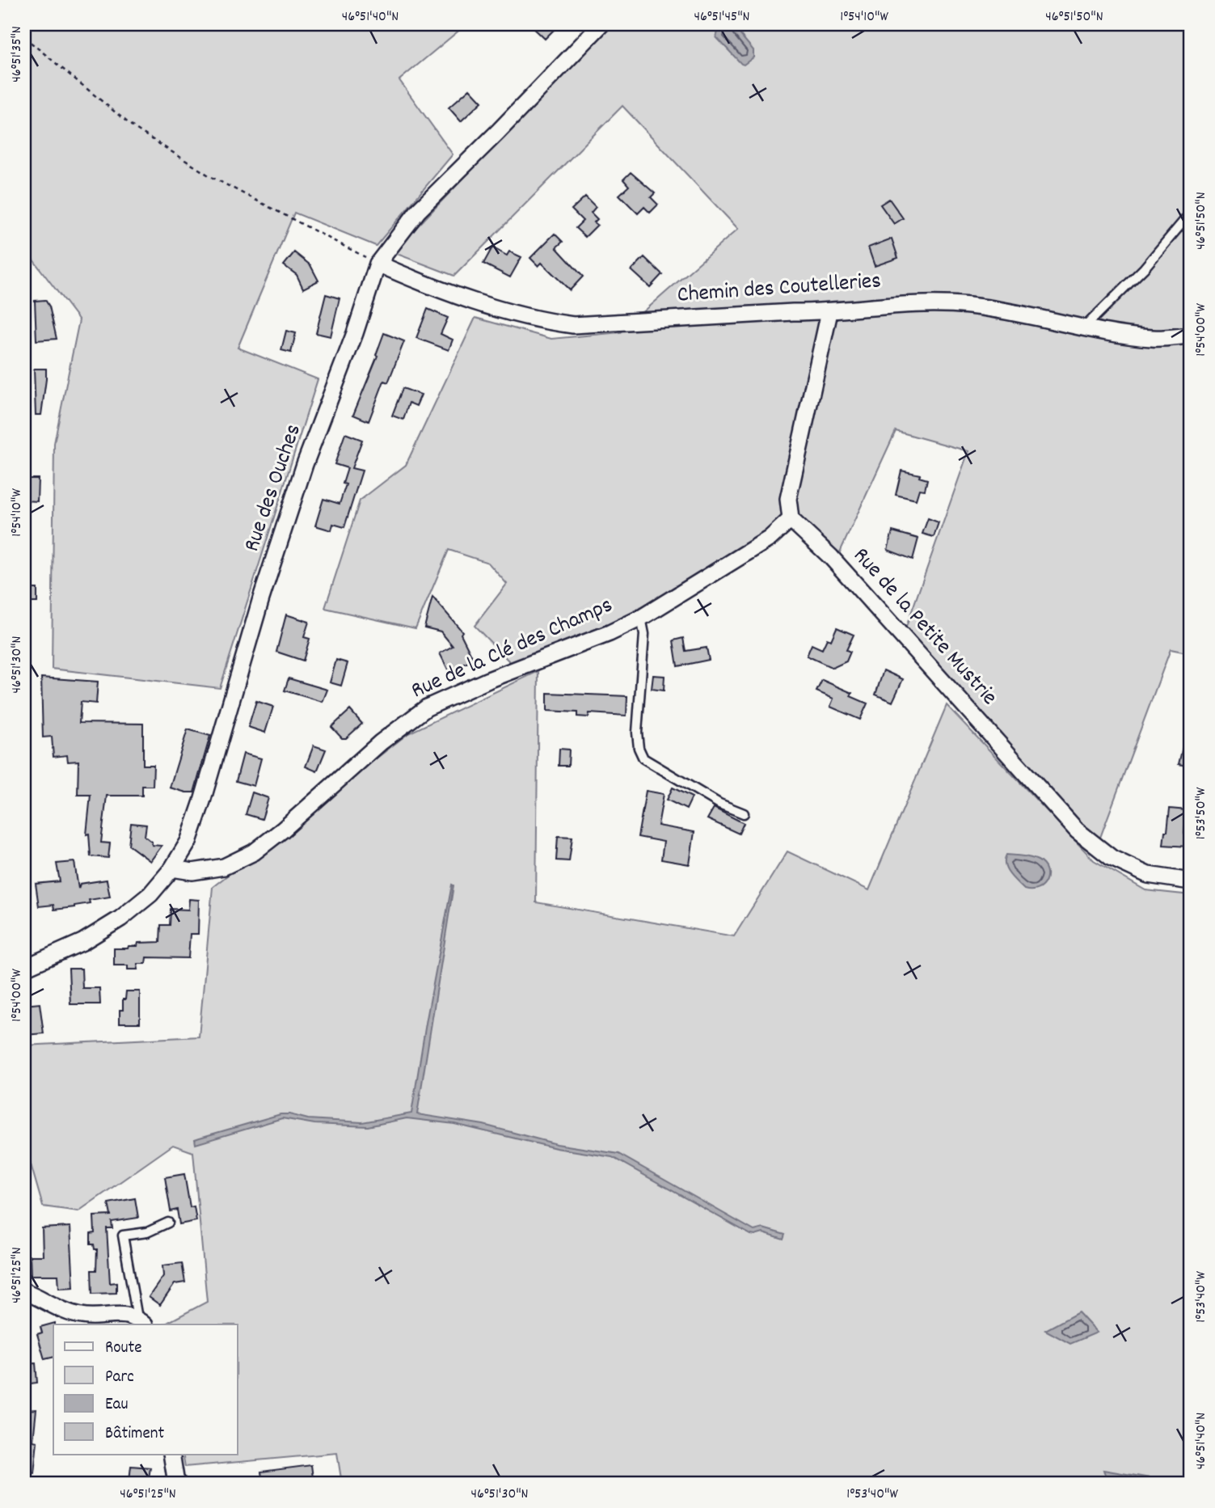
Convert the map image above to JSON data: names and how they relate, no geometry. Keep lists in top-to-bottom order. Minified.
{"streets":{"street":["Chemin des Coutelleries","Rue des Ouches","Rue de la Petite Mustrie","Rue de la Clé des Champs"]},"crossings":[["Chemin des Coutelleries","Rue des Ouches"],["Rue des Ouches","Rue de la Clé des Champs"],["Rue de la Petite Mustrie","Rue de la Clé des Champs"]],"legend":["Route","Parc","Eau","Bâtiment"],"coordinates":["46°51'40\"N","46°51'45\"N","1°54'10\"W","46°51'50\"N","46°51'35\"N","1°54'00\"W","46°51'30\"N","1°53'50\"W","46°51'25\"N","1°53'40\"W"]}
